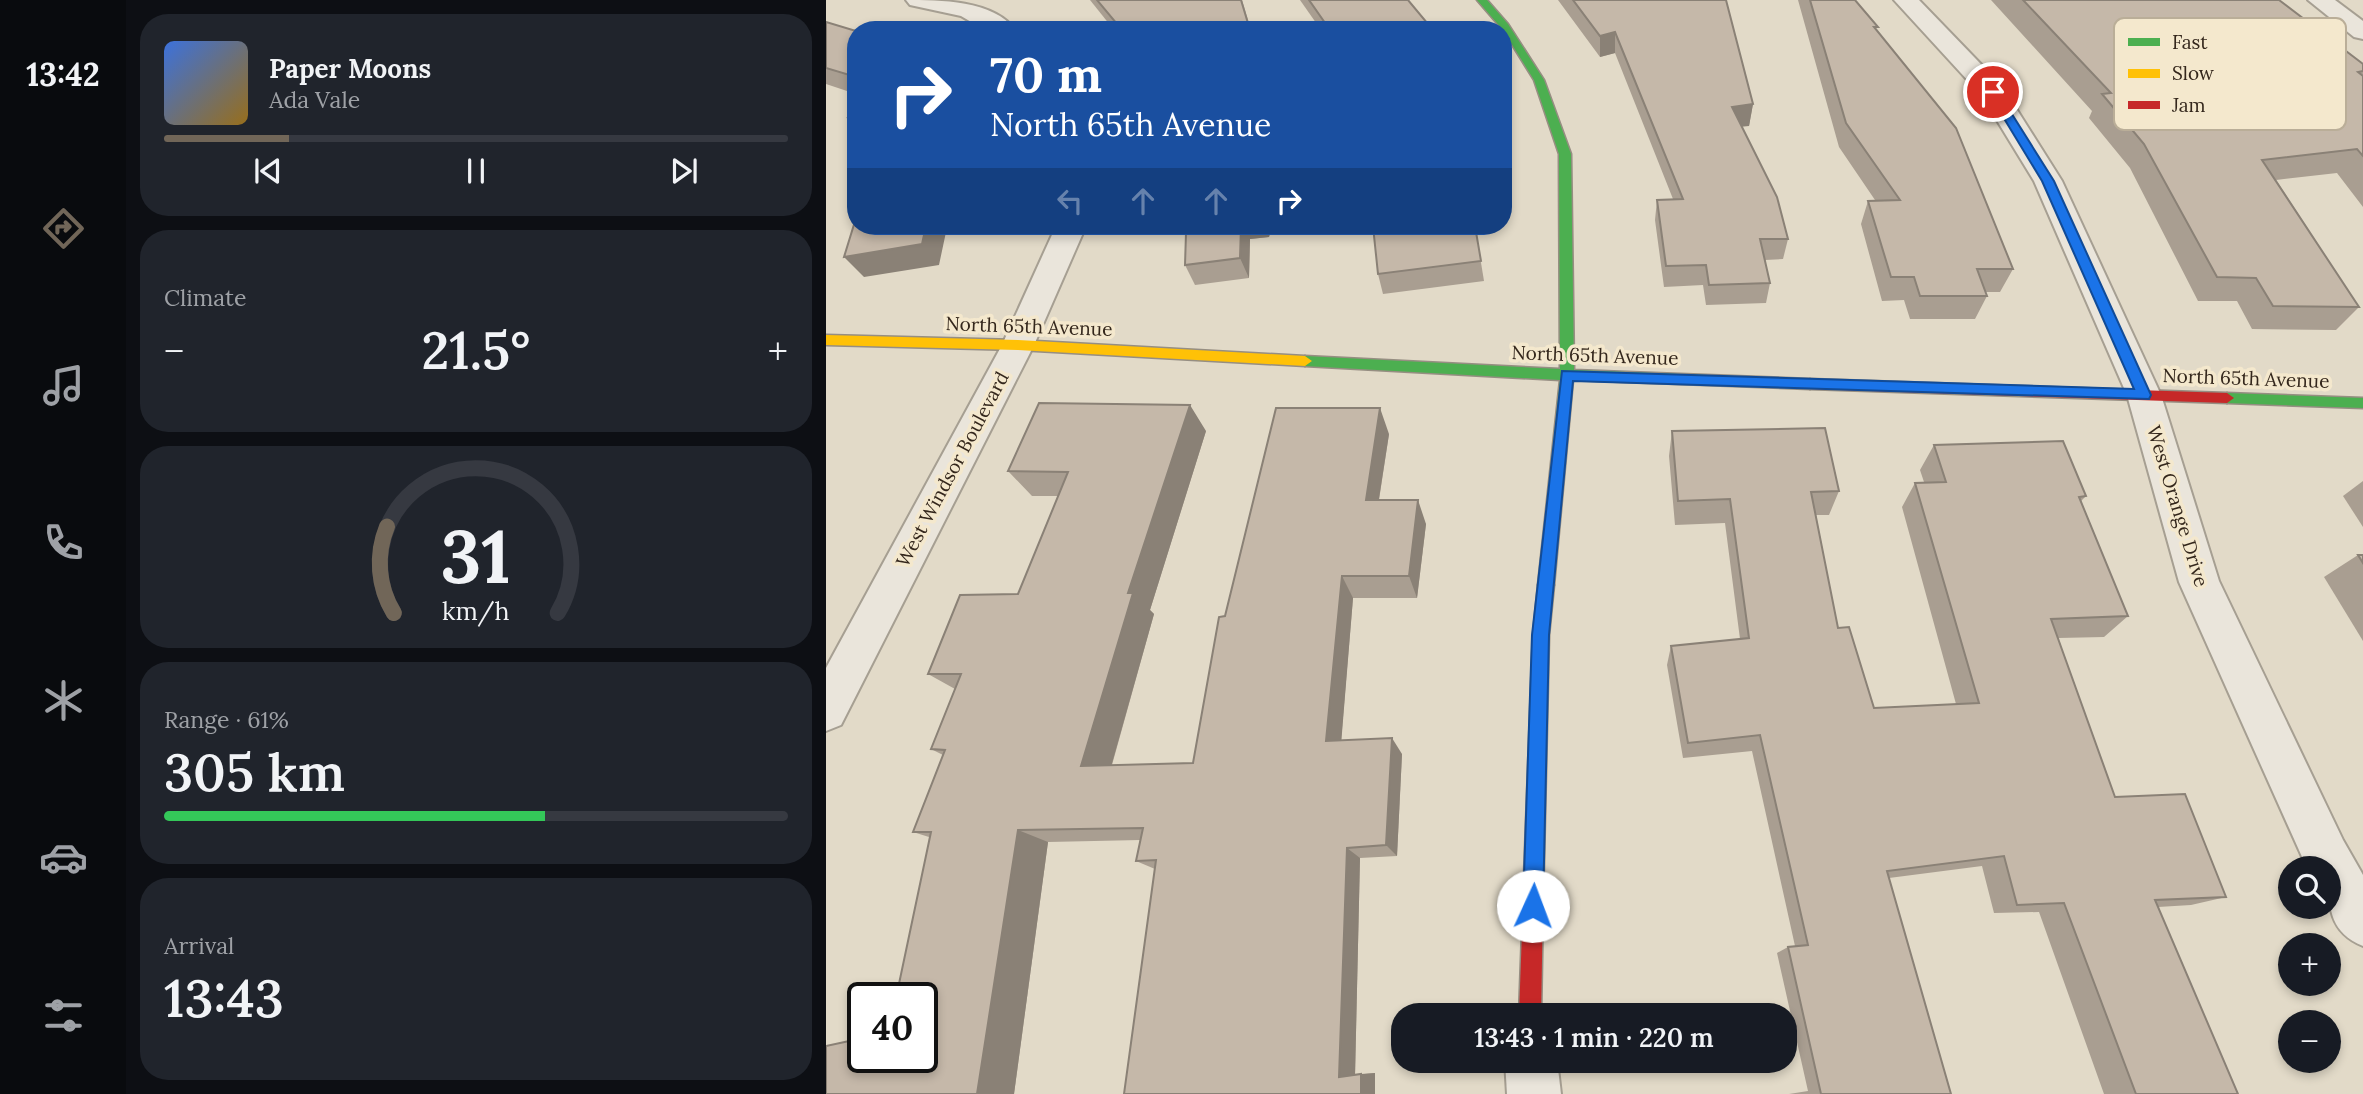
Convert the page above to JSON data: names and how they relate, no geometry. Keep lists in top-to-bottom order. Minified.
{"streets":{"street":["North 65th Avenue","West Windsor Boulevard","West Orange Drive"]},"crossings":[["North 65th Avenue","West Windsor Boulevard"],["North 65th Avenue","West Orange Drive"]],"legend":["Fast","Slow","Jam"],"page":{"tabs":"13:42","turn":["70 m","North 65th Avenue"],"song":["Paper Moons","Ada Vale"],"tile":["Climate",["Range · 61%","305 km"],["Arrival","13:43"]],"heat":["−","21.5°","+"],"map_buttons":["+","−"],"limit":"40","trip":"13:43 · 1 min · 220 m","gauge":["31","km/h"]}}
